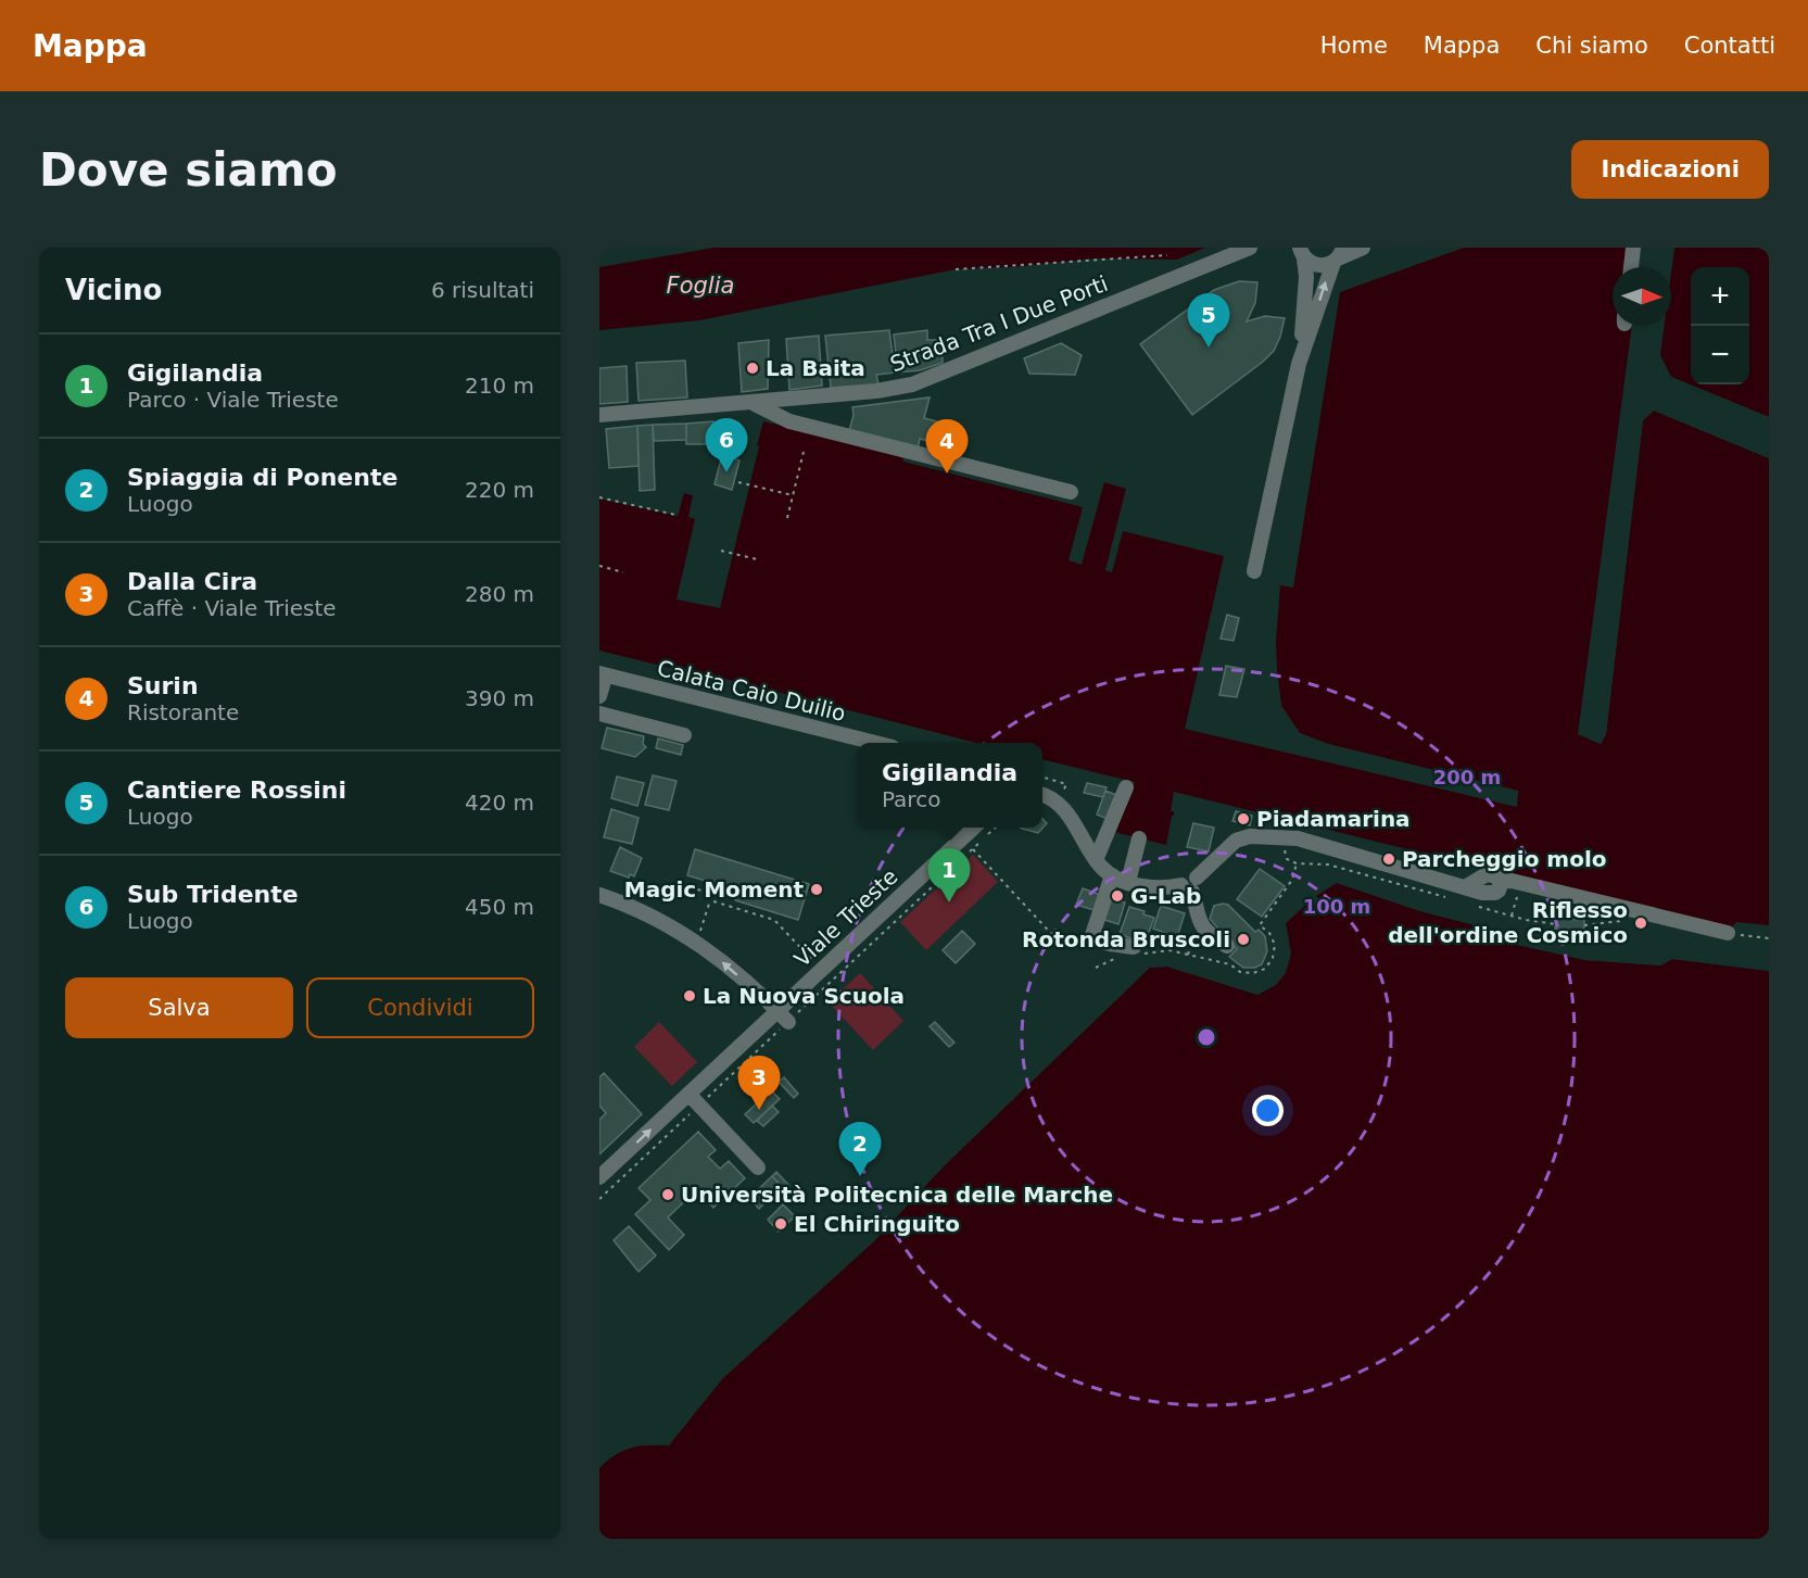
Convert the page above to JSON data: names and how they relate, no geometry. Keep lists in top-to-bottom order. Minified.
{"streets":{"street":["Strada Tra I Due Porti","Calata Caio Duilio","Viale Trieste"]},"water":["Foglia"],"places":["La Baita","Piadamarina","Parcheggio molo","Magic Moment","G-Lab","Riflesso dell'ordine Cosmico","Rotonda Bruscoli","La Nuova Scuola","Università Politecnica delle Marche","El Chiringuito"],"north":"right","page":{"header":"Mappa","nav":["Home","Mappa","Chi siamo","Contatti"],"buttons":["Indicazioni",["Salva","Condividi"]],"title":"Dove siamo","heading":["Vicino","6 risultati"],"map_buttons":["+","−"],"pins":["5","6","4","1","3","2"],"list":[{"mark":"1","name":"Gigilandia","note":"Parco · Viale Trieste","value":"210 m"},{"mark":"2","name":"Spiaggia di Ponente","note":"Luogo","value":"220 m"},{"mark":"3","name":"Dalla Cira","note":"Caffè · Viale Trieste","value":"280 m"},{"mark":"4","name":"Surin","note":"Ristorante","value":"390 m"},{"mark":"5","name":"Cantiere Rossini","note":"Luogo","value":"420 m"},{"mark":"6","name":"Sub Tridente","note":"Luogo","value":"450 m"}],"popup":["Gigilandia","Parco"]},"rings":["200 m","100 m"]}
